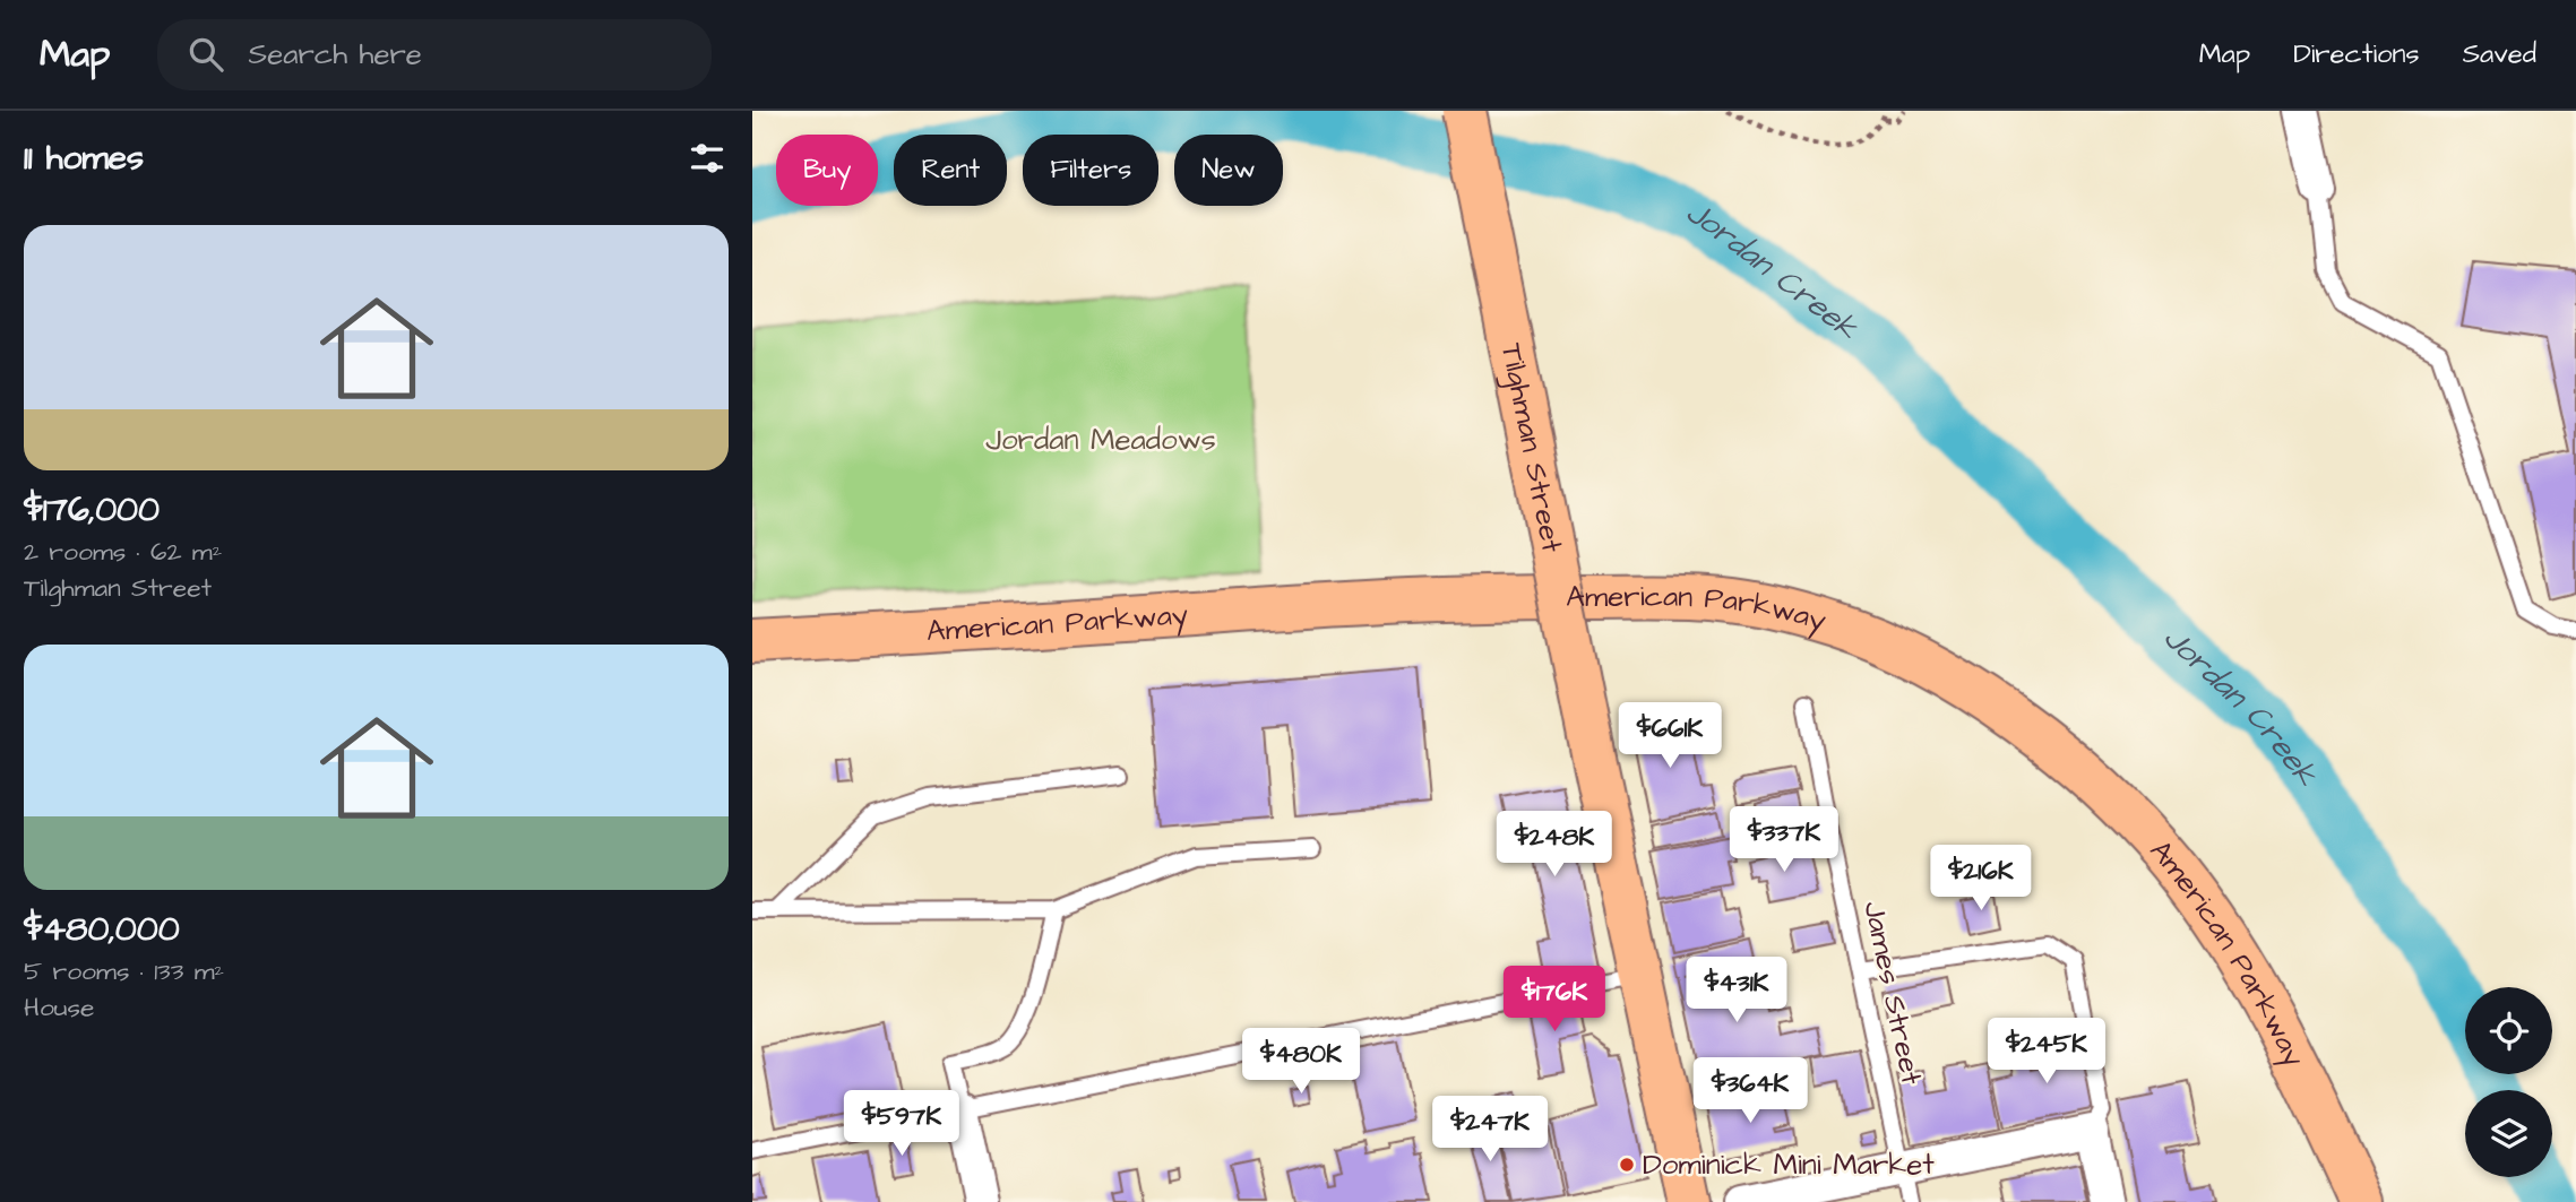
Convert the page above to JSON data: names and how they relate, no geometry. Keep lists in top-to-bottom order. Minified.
{"streets":{"main road":["Tilghman Street","American Parkway"],"lane":["James Street"]},"water":["Jordan Creek"],"parks":["Jordan Meadows"],"places":["Dominick Mini Market"],"page":{"header":"Map","search":"Search here","nav":["Map","Directions","Saved"],"heading":"11 homes","chip":["Buy","Rent","Filters","New"],"list":[{"name":"$176,000","note":"2 rooms · 62 m² · Tilghman Street"},{"name":"$480,000","note":"5 rooms · 133 m² · House"}],"price":["$661K","$337K","$248K","$216K","$431K","$176K","$245K","$480K","$364K","$597K","$247K"]}}
